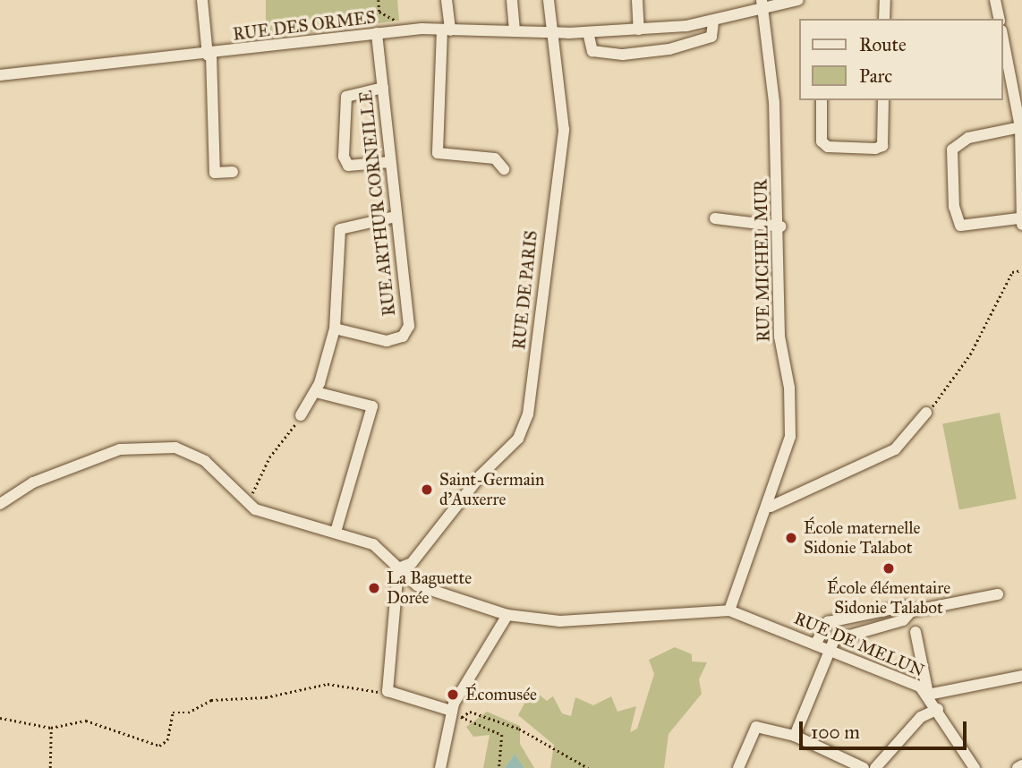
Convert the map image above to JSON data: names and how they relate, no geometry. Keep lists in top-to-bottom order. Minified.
{"streets":{"street":["RUE DES ORMES","RUE ARTHUR CORNEILLE","RUE MICHEL MUR","RUE DE PARIS","RUE DE MELUN"]},"crossings":[["RUE DES ORMES","RUE ARTHUR CORNEILLE"],["RUE DES ORMES","RUE MICHEL MUR"],["RUE DES ORMES","RUE DE PARIS"],["RUE MICHEL MUR","RUE DE MELUN"]],"places":["Saint-Germain d'Auxerre","École maternelle Sidonie Talabot","École élémentaire Sidonie Talabot","La Baguette Dorée","Écomusée"],"legend":["Route","Parc"],"scale_bar":"100 m"}
